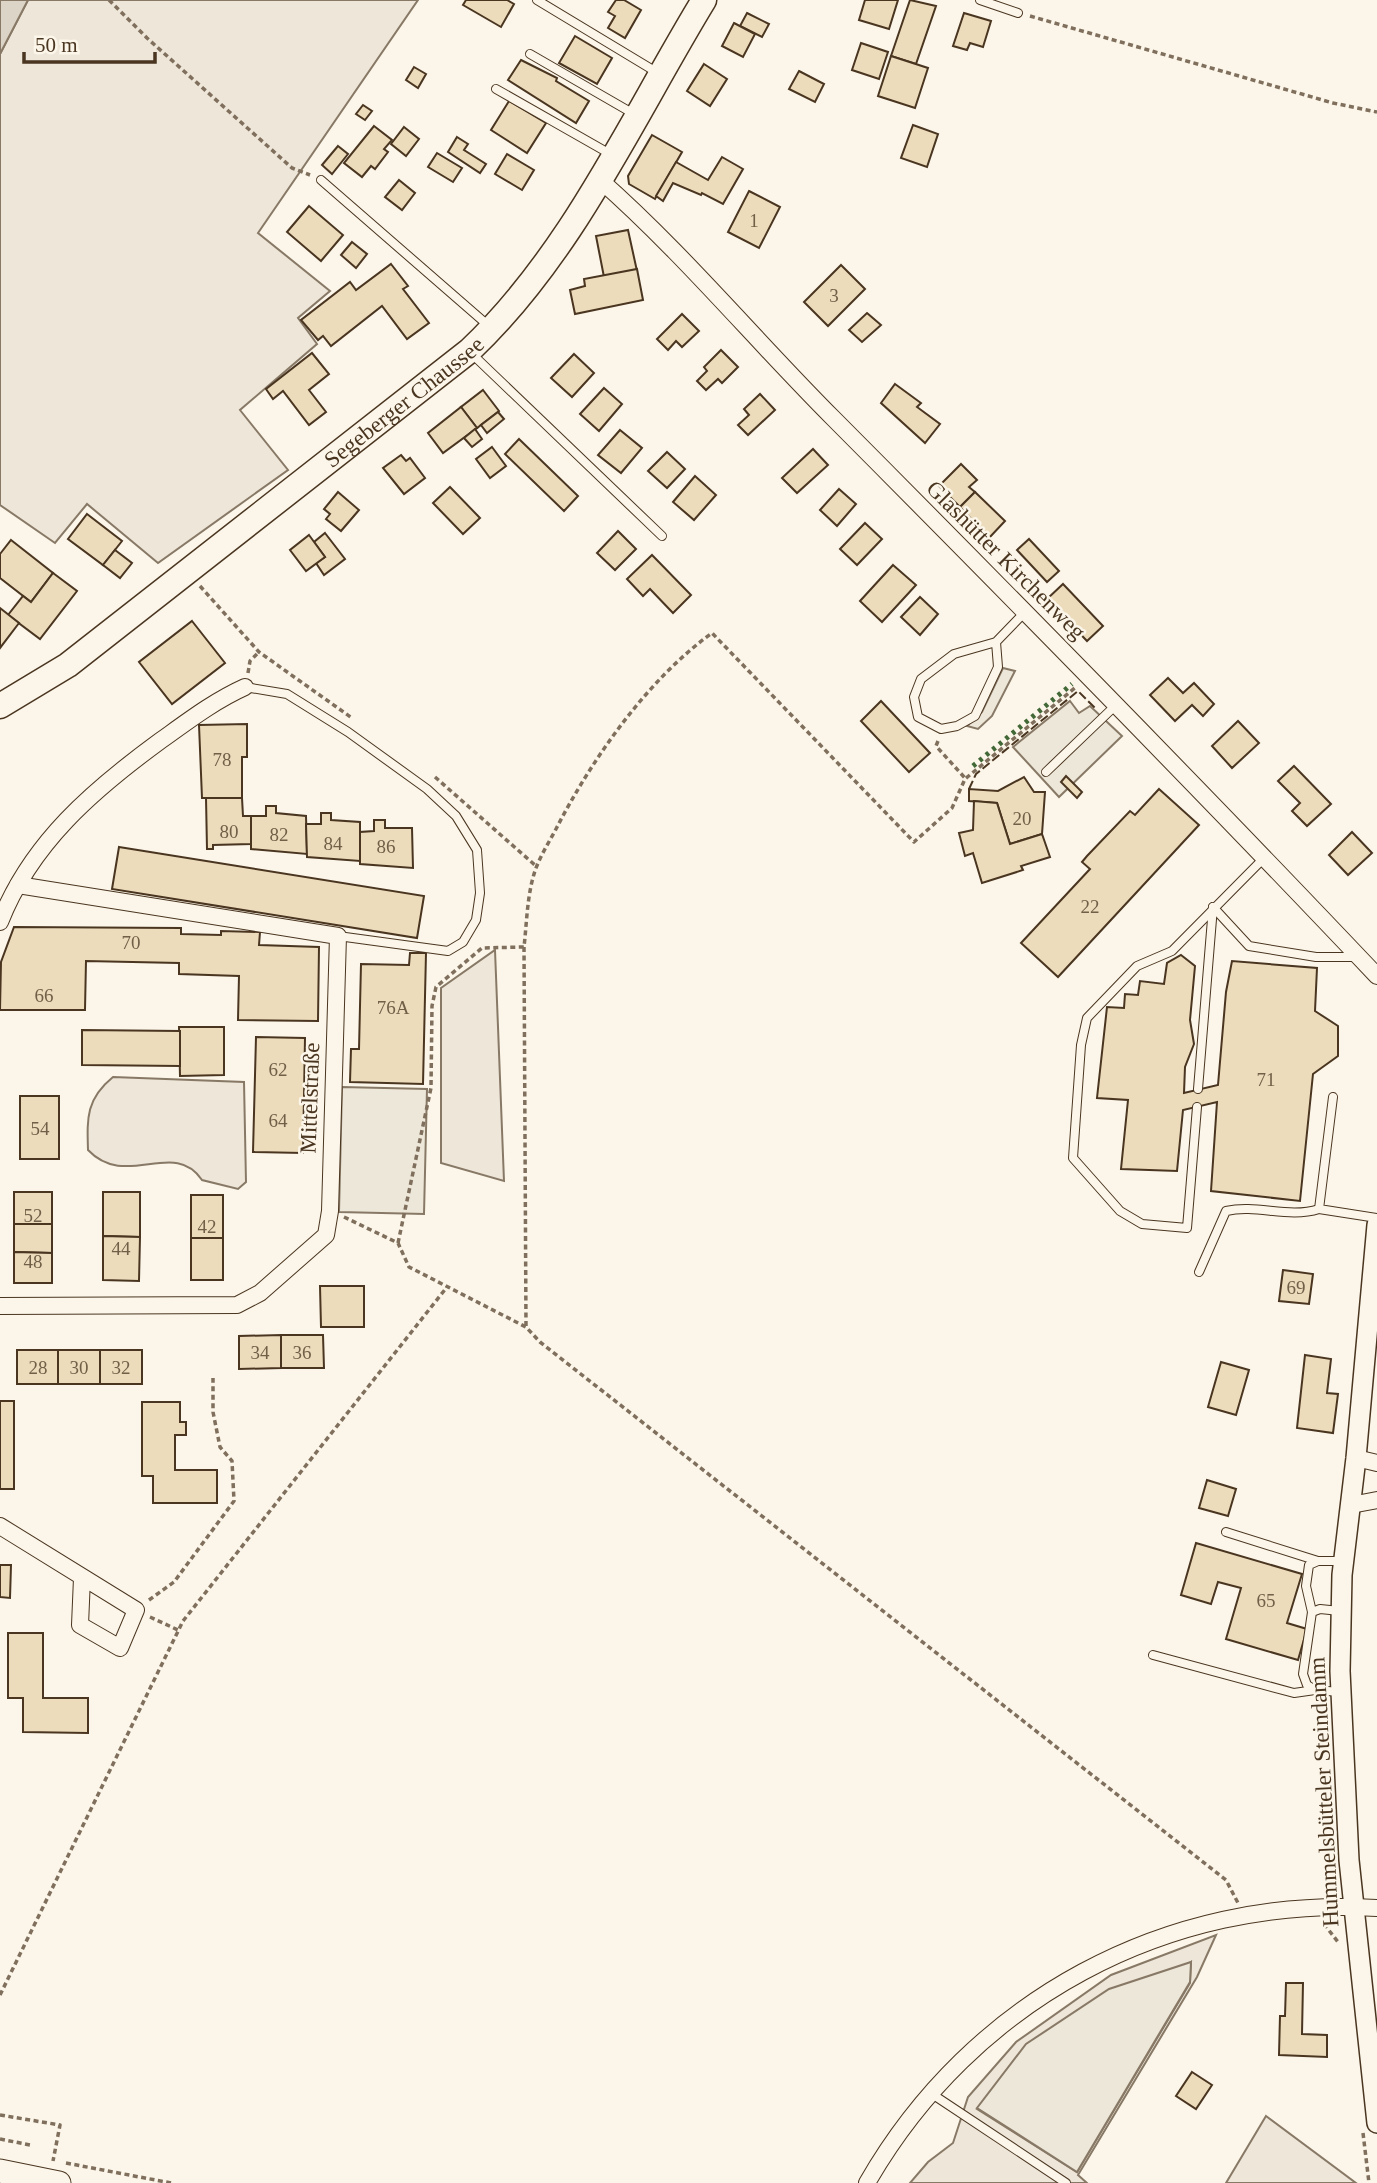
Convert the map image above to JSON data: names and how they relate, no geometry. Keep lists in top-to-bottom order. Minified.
{"streets":{"main road":["Segeberger Chaussee"],"street":["Glashütter Kirchenweg","Mittelstraße","Hummelsbütteler Steindamm"]},"crossings":[["Segeberger Chaussee","Glashütter Kirchenweg"]],"house_numbers":["1","3","78","20","80","82","84","86","22","70","66","76A","62","71","64","54","52","42","44","48","69","34","36","28","30","32","65"],"scale_bar":"50 m"}
